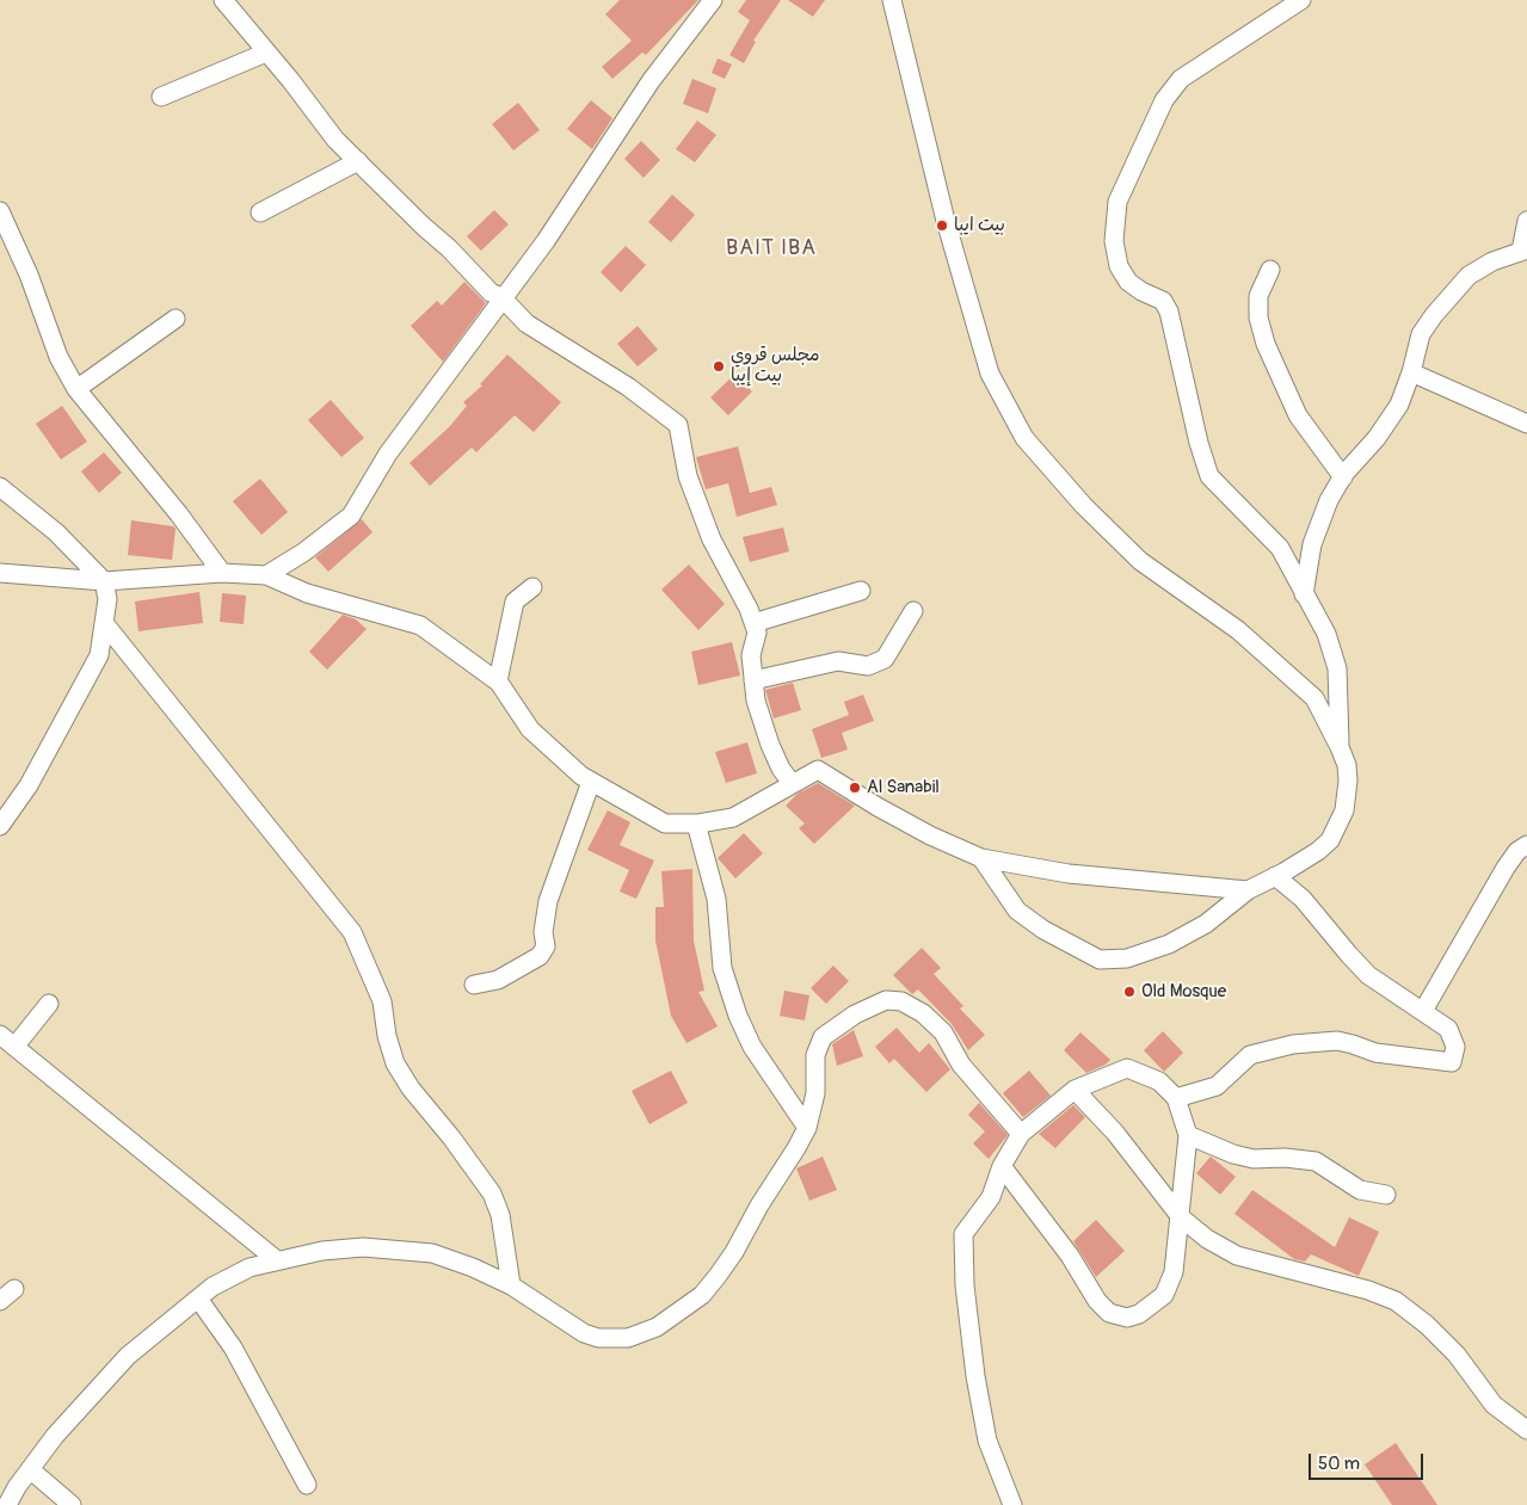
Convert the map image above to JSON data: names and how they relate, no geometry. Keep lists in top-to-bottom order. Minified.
{"districts":["BAIT IBA"],"places":["بيت ايبا","مجلس قروي بيت إيبا","Al Sanabil","Old Mosque"],"scale_bar":"50 m"}
